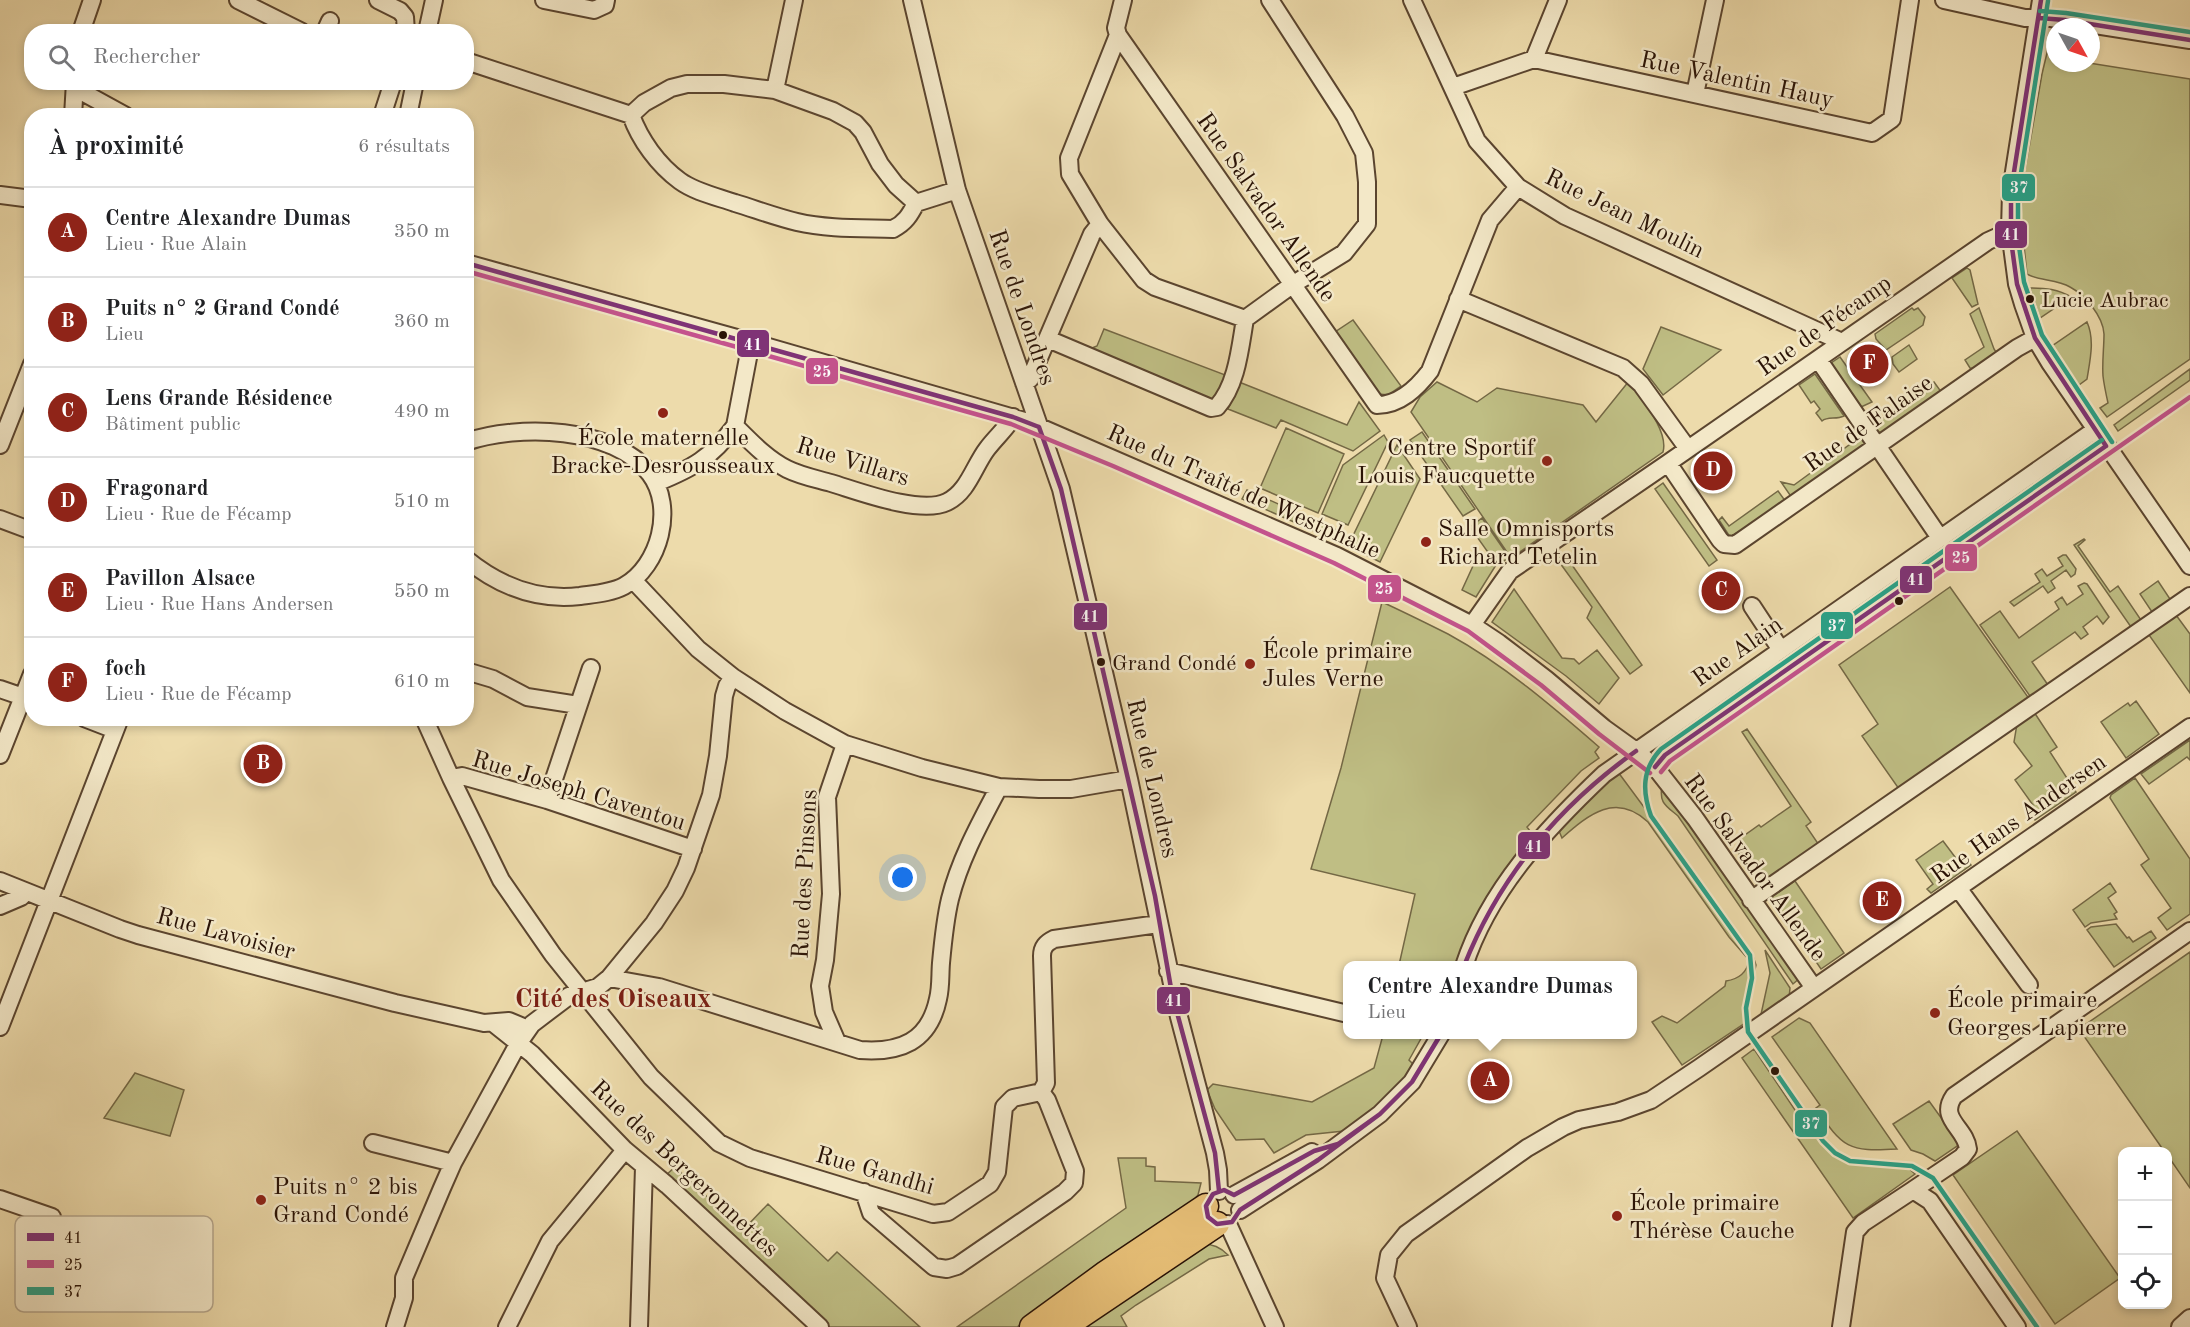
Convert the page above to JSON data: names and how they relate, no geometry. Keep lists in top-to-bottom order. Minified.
{"streets":{"street":["Rue Valentin Hauy","Rue Salvador Allende","Rue Jean Moulin","Rue de Londres","Rue de Fécamp","Rue de Falaise","Rue Villars","Rue du Traîté de Westphalie","Rue Alain","Rue Joseph Caventou","Rue Hans Andersen","Rue des Pinsons","Rue Lavoisier","Rue des Bergeronnettes","Rue Gandhi"]},"crossings":[["Rue Salvador Allende","Rue du Traîté de Westphalie"],["Rue Salvador Allende","Rue Alain"],["Rue Salvador Allende","Rue Hans Andersen"],["Rue Jean Moulin","Rue de Fécamp"],["Rue de Londres","Rue du Traîté de Westphalie"],["Rue de Fécamp","Rue de Falaise"],["Rue de Fécamp","Rue du Traîté de Westphalie"],["Rue Villars","Rue du Traîté de Westphalie"],["Rue Joseph Caventou","Rue Gandhi"],["Rue Lavoisier","Rue des Bergeronnettes"]],"districts":["Cité des Oiseaux"],"places":["Lucie Aubrac","École maternelle Bracke-Desrousseaux","Centre Sportif Louis Faucquette","Salle Omnisports Richard Tetelin","Grand Condé","École primaire Jules Verne","École primaire Georges Lapierre","Puits n° 2 bis Grand Condé","École primaire Thérèse Cauche"],"lines":["transit line 41","transit line 37","transit line 25"],"legend":["41","25","37"],"north":"bottom right","page":{"search":"Rechercher","heading":["À proximité","6 résultats"],"list":[{"mark":"A","name":"Centre Alexandre Dumas","note":"Lieu · Rue Alain","value":"350 m"},{"mark":"B","name":"Puits n° 2 Grand Condé","note":"Lieu","value":"360 m"},{"mark":"C","name":"Lens Grande Résidence","note":"Bâtiment public","value":"490 m"},{"mark":"D","name":"Fragonard","note":"Lieu · Rue de Fécamp","value":"510 m"},{"mark":"E","name":"Pavillon Alsace","note":"Lieu · Rue Hans Andersen","value":"550 m"},{"mark":"F","name":"foch","note":"Lieu · Rue de Fécamp","value":"610 m"}],"pins":["F","D","C","B","E","A"],"popup":["Centre Alexandre Dumas","Lieu"],"map_buttons":["+","−"]}}
